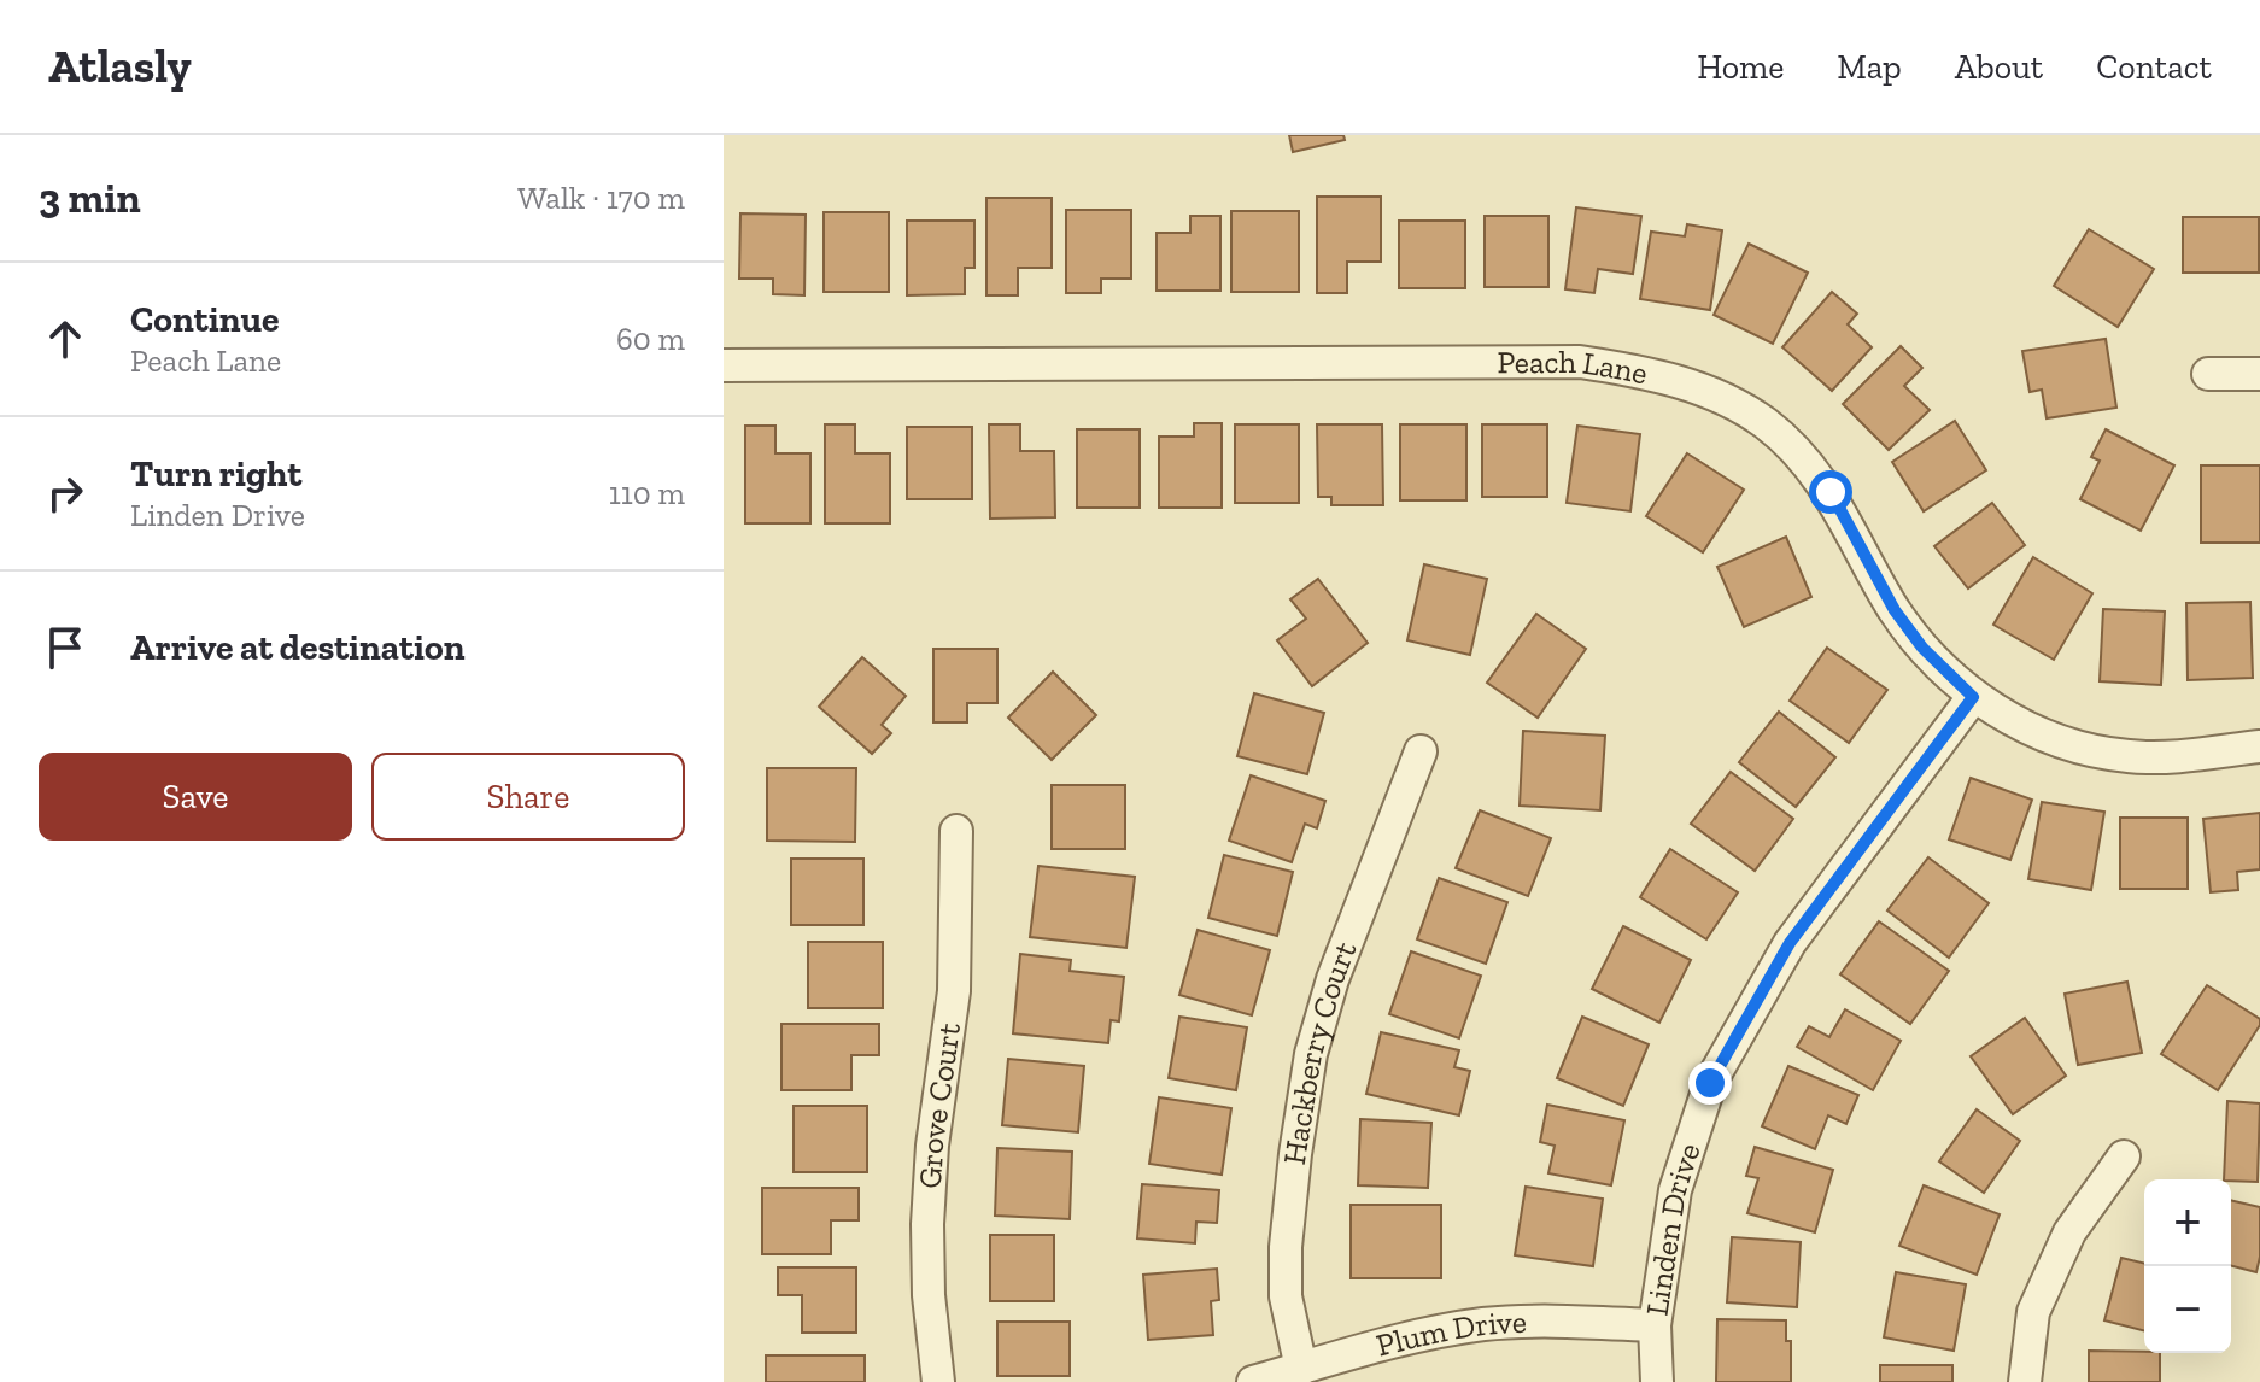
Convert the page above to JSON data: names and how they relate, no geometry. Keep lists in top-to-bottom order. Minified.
{"streets":{"street":["Peach Lane","Hackberry Court","Grove Court","Linden Drive","Plum Drive"]},"crossings":[["Peach Lane","Linden Drive"],["Hackberry Court","Plum Drive"],["Linden Drive","Plum Drive"]],"page":{"header":"Atlasly","nav":["Home","Map","About","Contact"],"heading":["3 min","Walk · 170 m"],"list":[["Continue","Peach Lane","60 m"],["Turn right","Linden Drive","110 m"],"Arrive at destination"],"buttons":["Save","Share"],"map_buttons":["+","−"]}}
